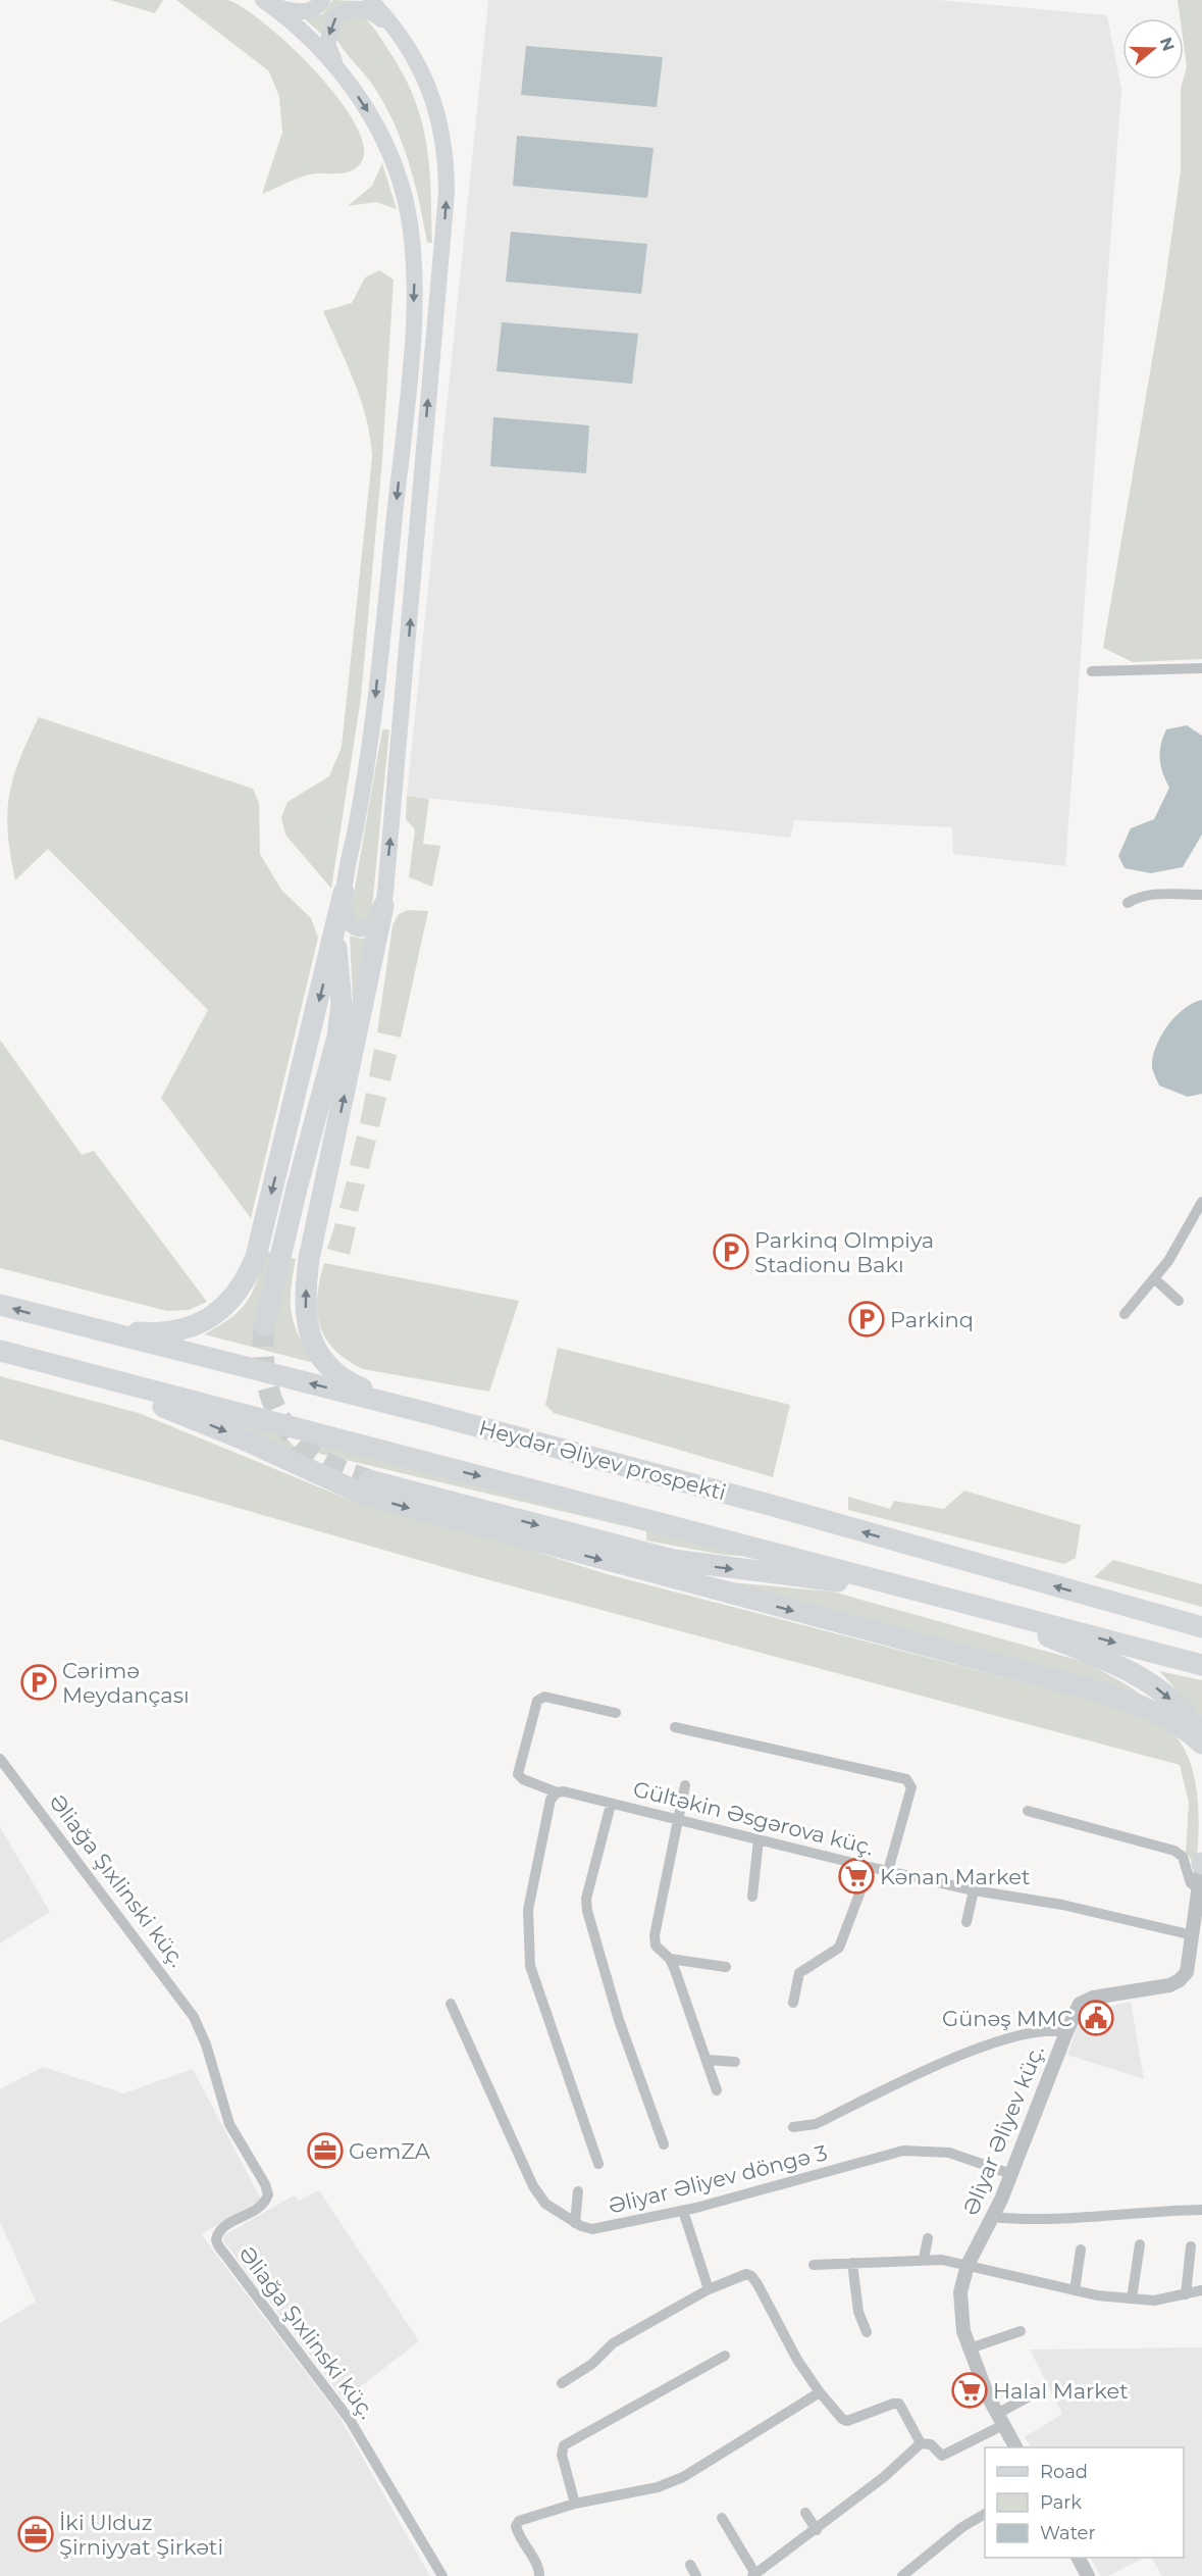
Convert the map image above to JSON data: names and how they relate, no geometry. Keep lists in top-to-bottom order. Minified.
{"streets":{"highway":["Heydər Əliyev prospekti"],"street":["Gültəkin Əsgərova küç.","Əliağa Şıxlinski küç.","Əliyar Əliyev küç.","Əliyar Əliyev döngə 3"]},"crossings":[["Gültəkin Əsgərova küç.","Əliyar Əliyev küç."],["Əliyar Əliyev küç.","Əliyar Əliyev döngə 3"]],"places":{"parking":["Parkinq Olmpiya Stadionu Bakı","Parkinq","Cərimə Meydançası"],"supermarket":["Kənan Market","Halal Market"],"public building":["Günəş MMC"],"office":["GemZA","İki Ulduz Şirniyyat Şirkəti"]},"legend":["Road","Park","Water"],"north":"right"}
